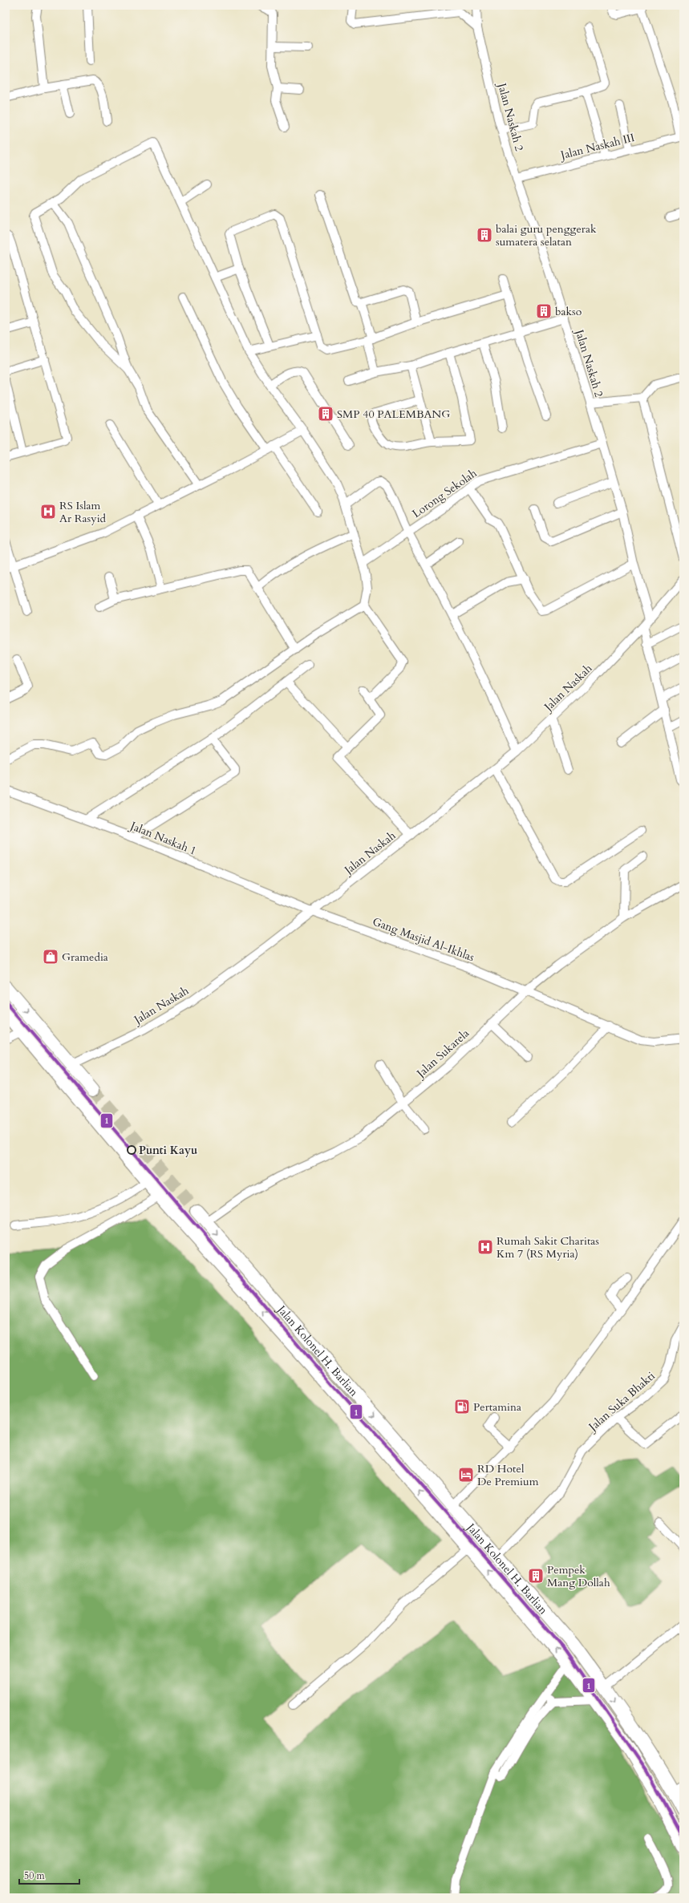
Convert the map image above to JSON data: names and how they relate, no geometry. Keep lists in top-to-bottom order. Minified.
{"streets":{"highway":["Jalan Kolonel H. Barlian"],"street":["Jalan Naskah 2","Jalan Naskah III","Lorong Sekolah","Jalan Naskah","Jalan Naskah 1","Gang Masjid Al-Ikhlas","Jalan Sukarela","Jalan Suka Bhakti"]},"crossings":[["Jalan Naskah 2","Jalan Naskah III"],["Jalan Naskah 2","Lorong Sekolah"],["Jalan Naskah 2","Jalan Naskah"],["Jalan Naskah","Jalan Naskah 1"],["Jalan Naskah","Gang Masjid Al-Ikhlas"],["Jalan Naskah 1","Gang Masjid Al-Ikhlas"],["Gang Masjid Al-Ikhlas","Jalan Sukarela"],["Jalan Sukarela","Jalan Kolonel H. Barlian"],["Jalan Kolonel H. Barlian","Jalan Suka Bhakti"]],"places":{"building":["balai guru penggerak sumatera selatan","bakso","SMP 40 PALEMBANG","Pempek Mang Dollah"],"hospital":["RS Islam Ar Rasyid","Rumah Sakit Charitas Km 7 (RS Myria)"],"shop":["Gramedia"],"other":["Punti Kayu"],"fuel station":["Pertamina"],"hotel":["RD Hotel De Premium"]},"lines":["rail line 1"],"scale_bar":"50 m"}
